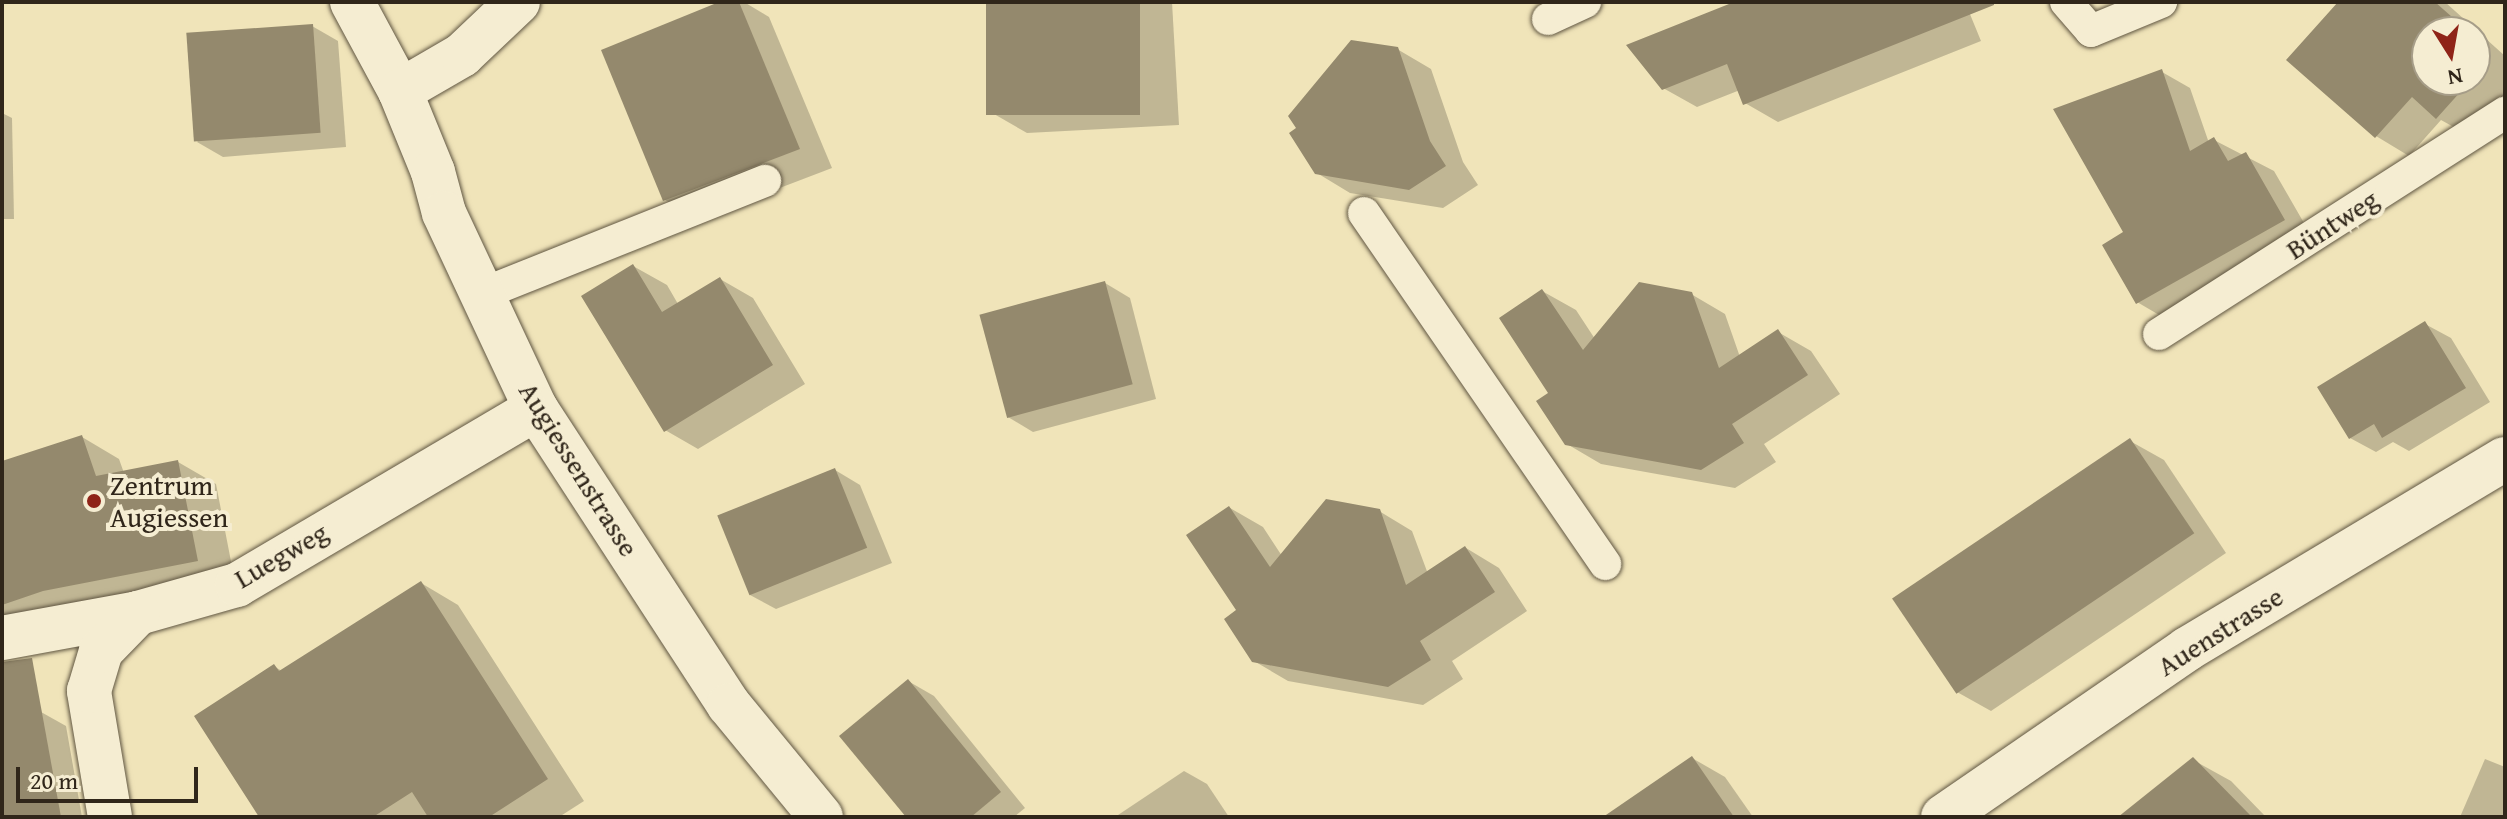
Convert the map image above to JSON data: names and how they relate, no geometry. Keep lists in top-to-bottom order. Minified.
{"streets":{"street":["Augiessenstrasse","Luegweg","Auenstrasse"],"lane":["Büntweg"]},"crossings":[["Augiessenstrasse","Luegweg"]],"places":["Zentrum Augiessen"],"scale_bar":"20 m","north":"bottom"}
